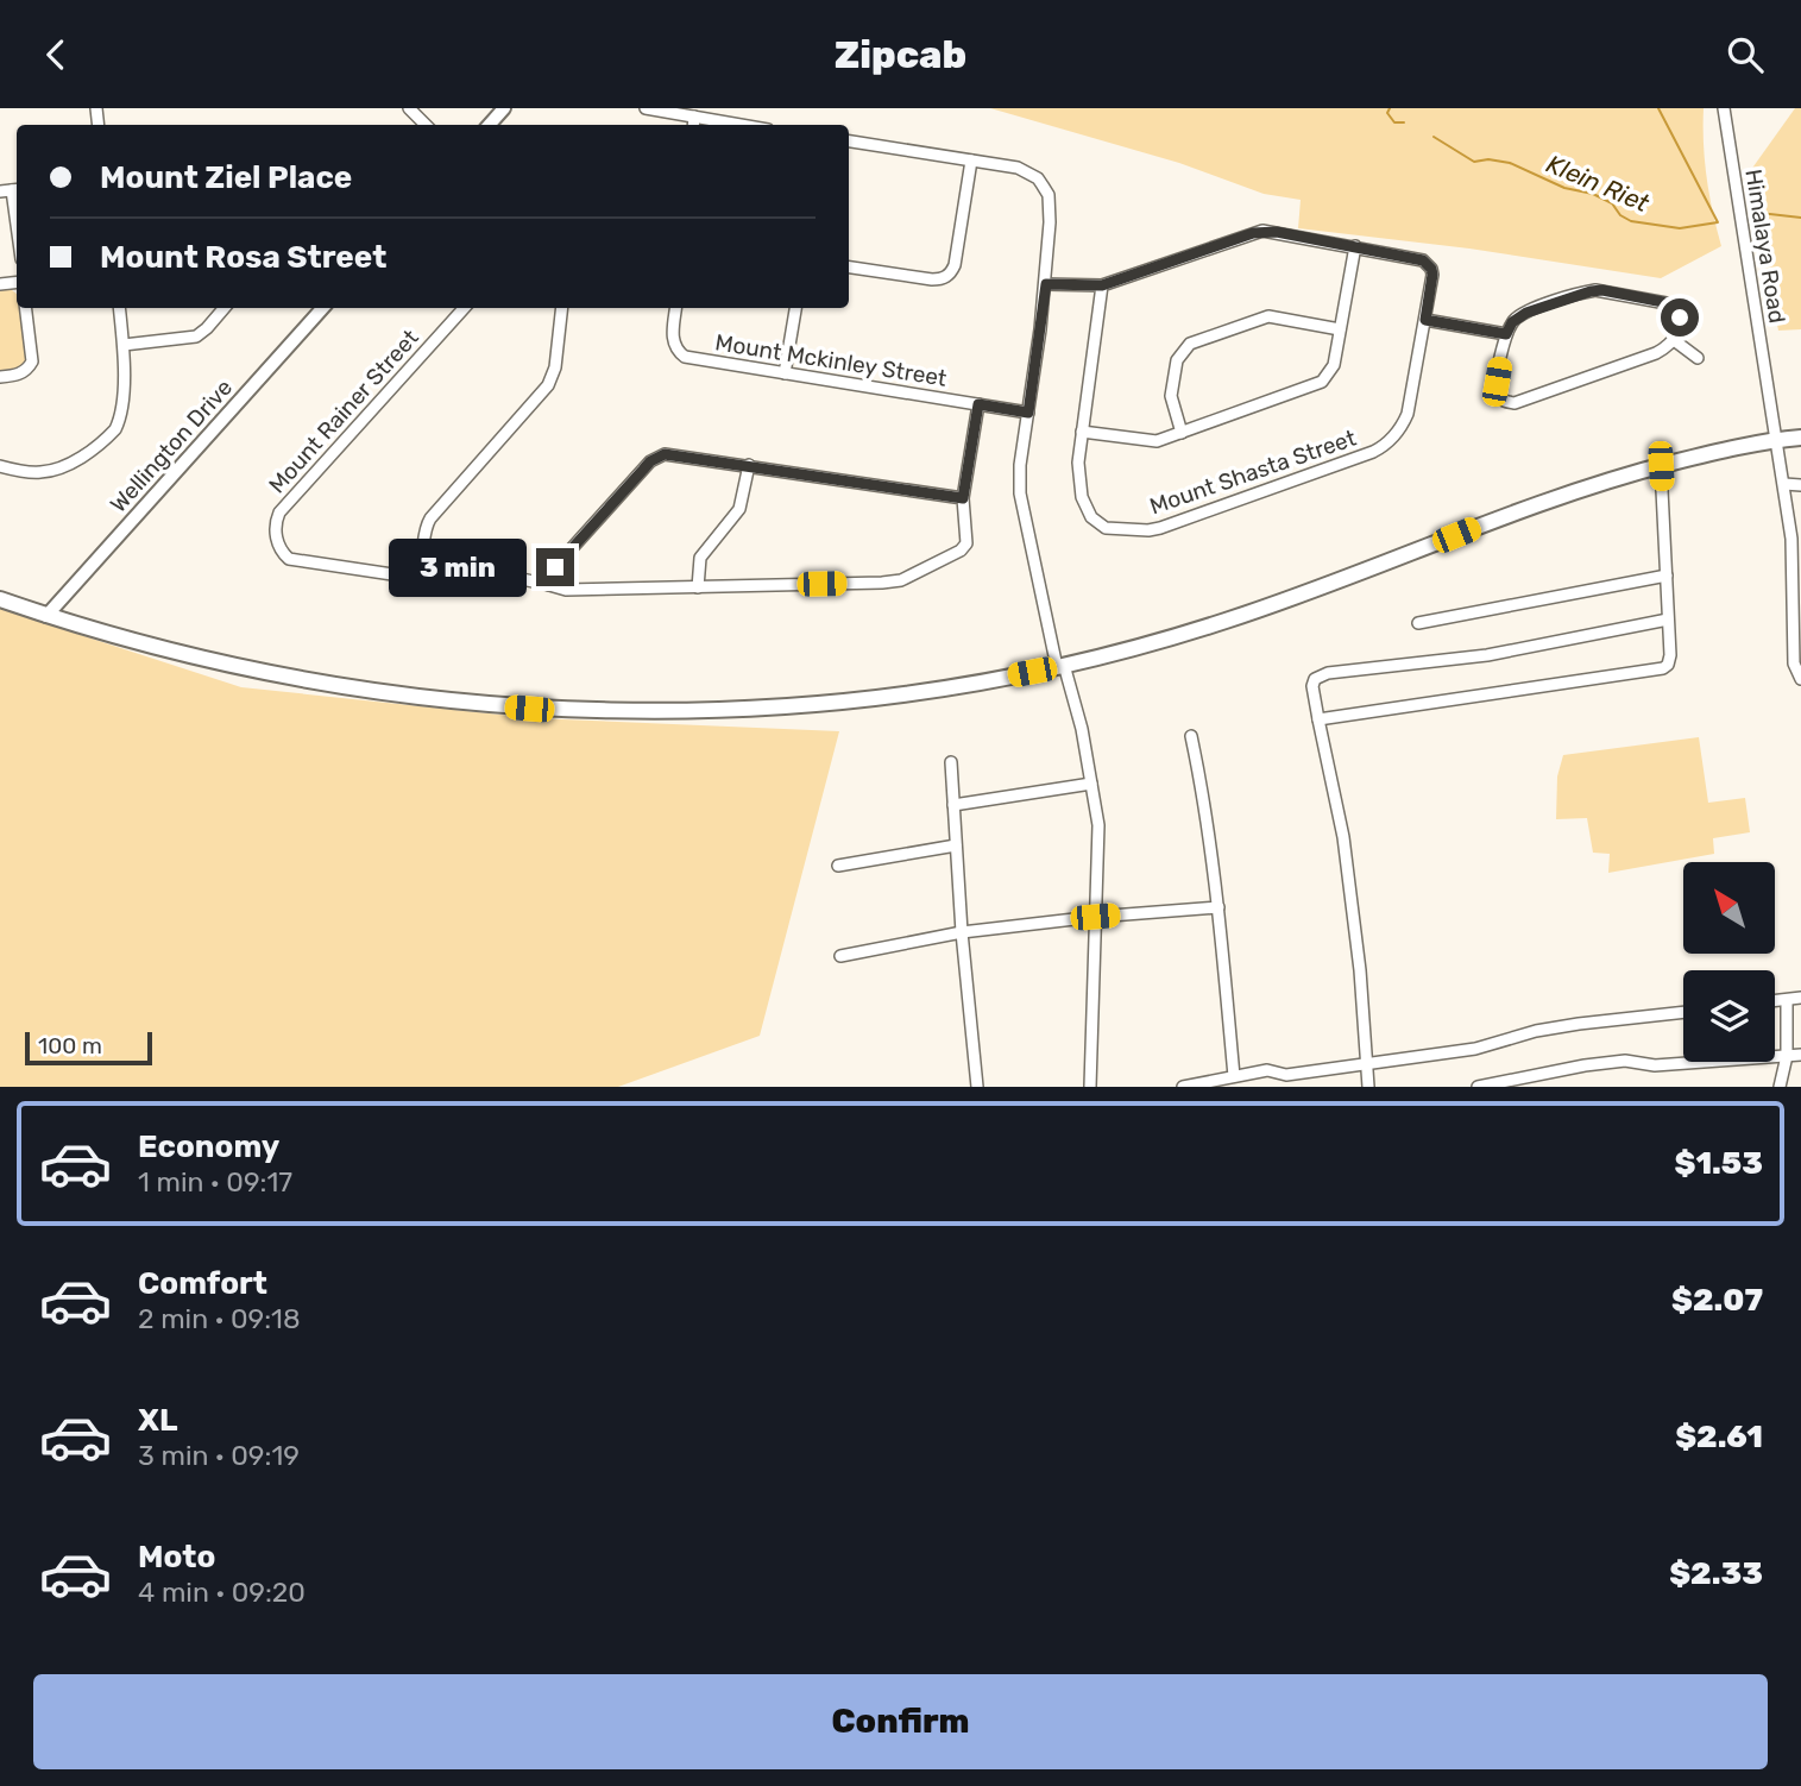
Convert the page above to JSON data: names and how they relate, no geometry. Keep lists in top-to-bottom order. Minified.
{"streets":{"street":["Himalaya Road","Mount Mckinley Street","Mount Rainer Street","Wellington Drive","Mount Shasta Street"]},"water":["Klein Riet"],"scale_bar":"100 m","north":"top left","page":{"header":"Zipcab","banner":["Mount Ziel Place","Mount Rosa Street"],"bubble":"3 min","scale":"100 m","list":[{"name":"Economy","note":"1 min · 09:17","value":"$1.53"},{"name":"Comfort","note":"2 min · 09:18","value":"$2.07"},{"name":"XL","note":"3 min · 09:19","value":"$2.61"},{"name":"Moto","note":"4 min · 09:20","value":"$2.33"}],"buttons":"Confirm"}}
